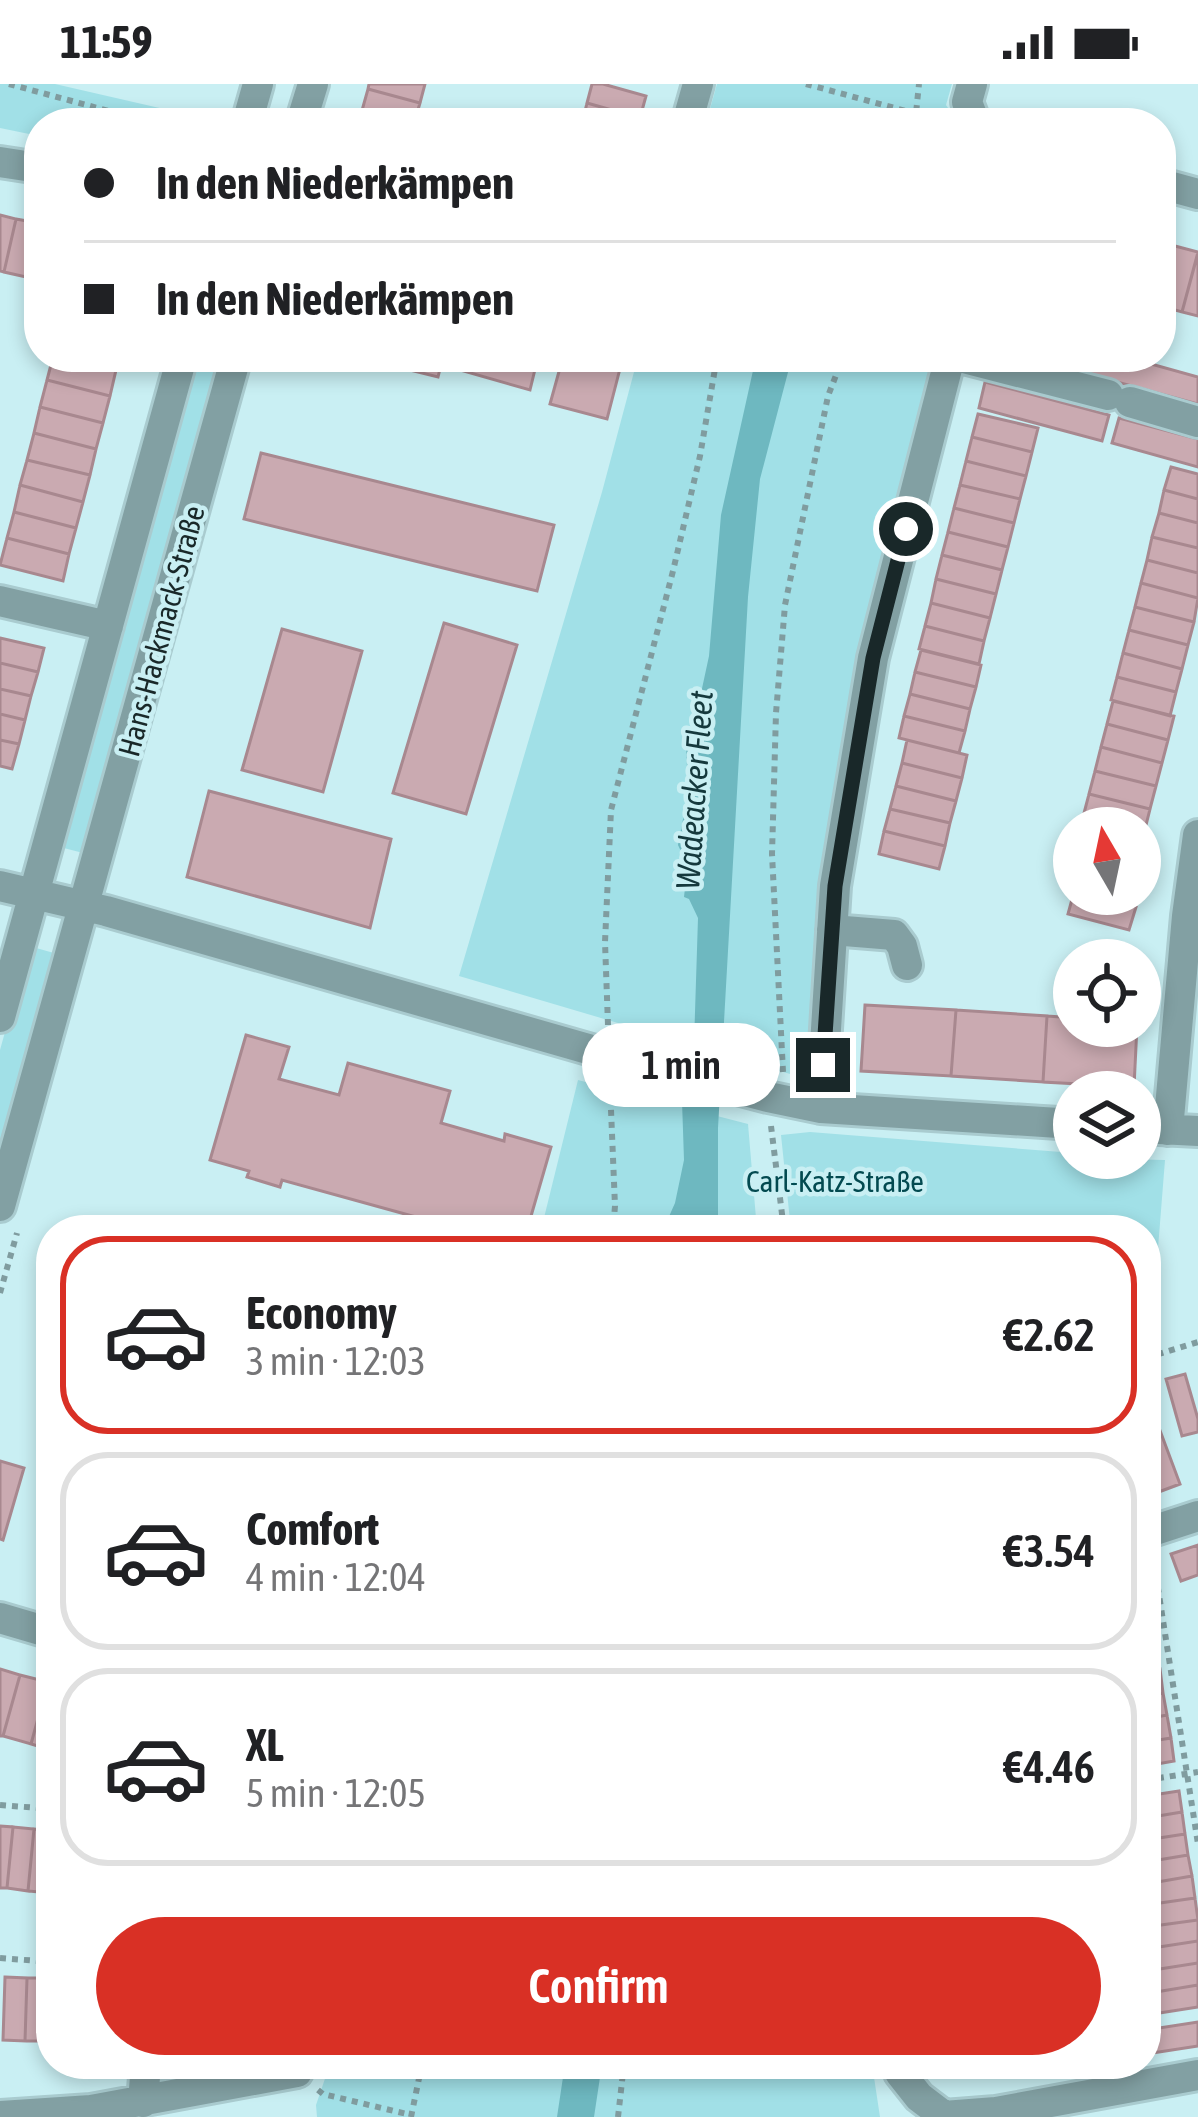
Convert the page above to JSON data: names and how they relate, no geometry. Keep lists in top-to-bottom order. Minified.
{"streets":{"street":["Hans-Hackmack-Straße"]},"water":["Wadeacker Fleet"],"parks":["Carl-Katz-Straße"],"north":"top","page":{"status":"11:59","banner":["In den Niederkämpen","In den Niederkämpen"],"bubble":"1 min","list":[{"name":"Economy","note":"3 min · 12:03","value":"€2.62"},{"name":"Comfort","note":"4 min · 12:04","value":"€3.54"},{"name":"XL","note":"5 min · 12:05","value":"€4.46"}],"buttons":"Confirm"}}
